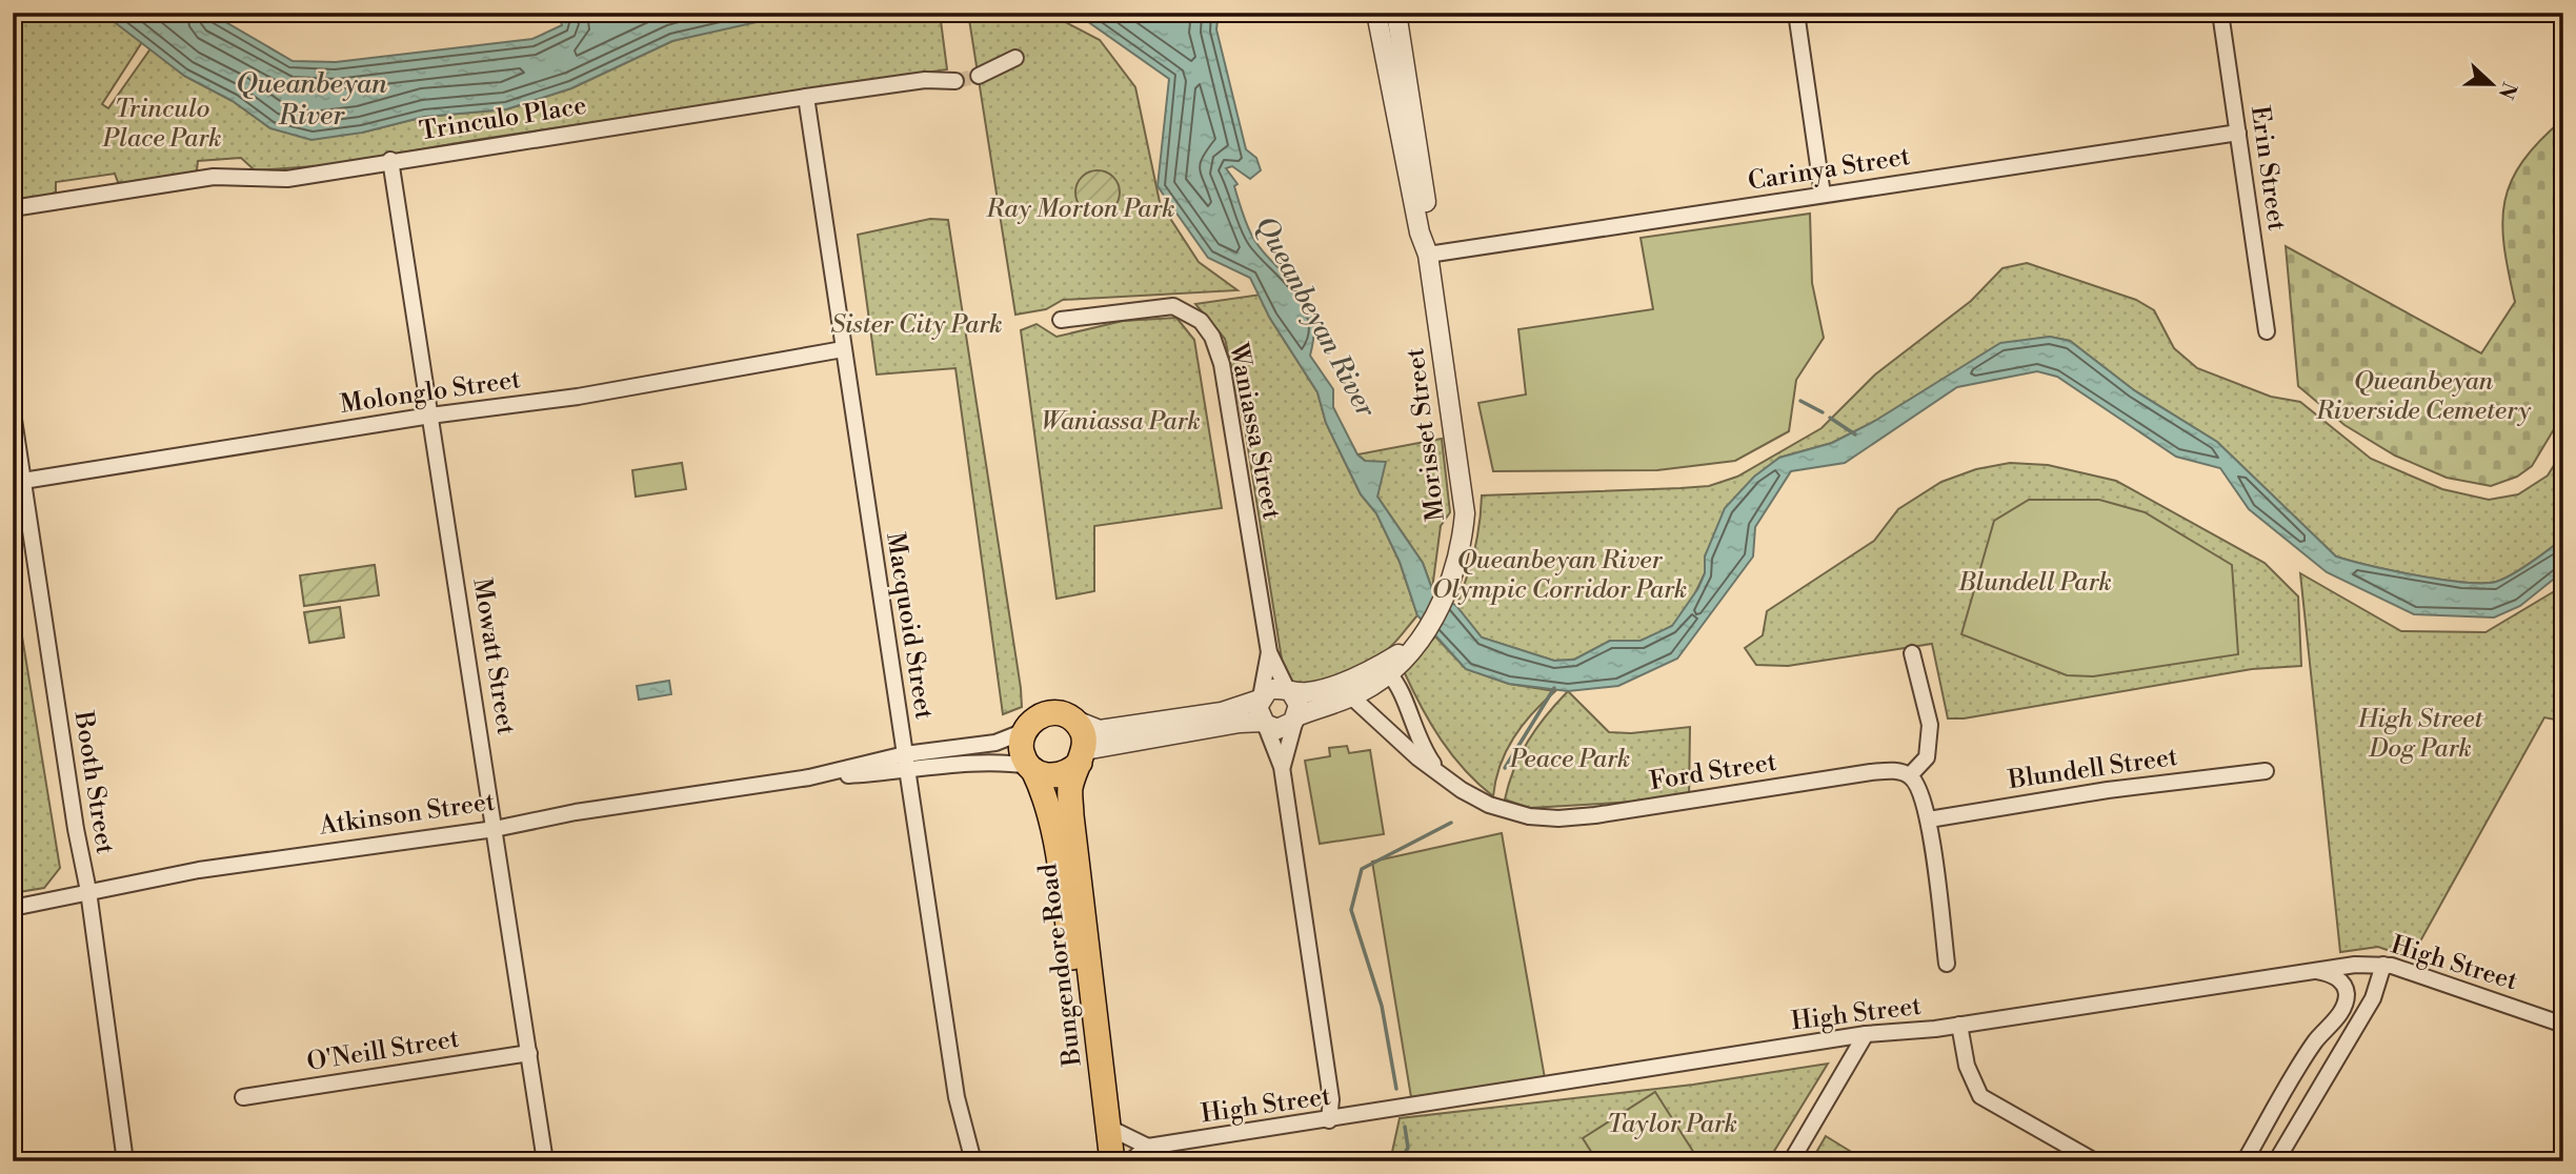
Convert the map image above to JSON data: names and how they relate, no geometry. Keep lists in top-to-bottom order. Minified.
{"streets":{"highway":["Bungendore Road"],"street":["Trinculo Place","Erin Street","Carinya Street","Molonglo Street","Waniassa Street","Morisset Street","Macquoid Street","Mowatt Street","Blundell Street","Ford Street","Booth Street","Atkinson Street","High Street","O'Neill Street"]},"crossings":[["Trinculo Place","Macquoid Street"],["Trinculo Place","Mowatt Street"],["Erin Street","Carinya Street"],["Carinya Street","Morisset Street"],["Molonglo Street","Macquoid Street"],["Molonglo Street","Mowatt Street"],["Molonglo Street","Booth Street"],["Morisset Street","Ford Street"],["Macquoid Street","Atkinson Street"],["Mowatt Street","Atkinson Street"],["Mowatt Street","O'Neill Street"],["Booth Street","Atkinson Street"],["Atkinson Street","Bungendore Road"]],"water":["Queanbeyan River"],"parks":["Trinculo Place Park","Ray Morton Park","Sister City Park","Queanbeyan Riverside Cemetery","Waniassa Park","Queanbeyan River Olympic Corridor Park","Blundell Park","High Street Dog Park","Peace Park","Taylor Park"],"north":"right"}
